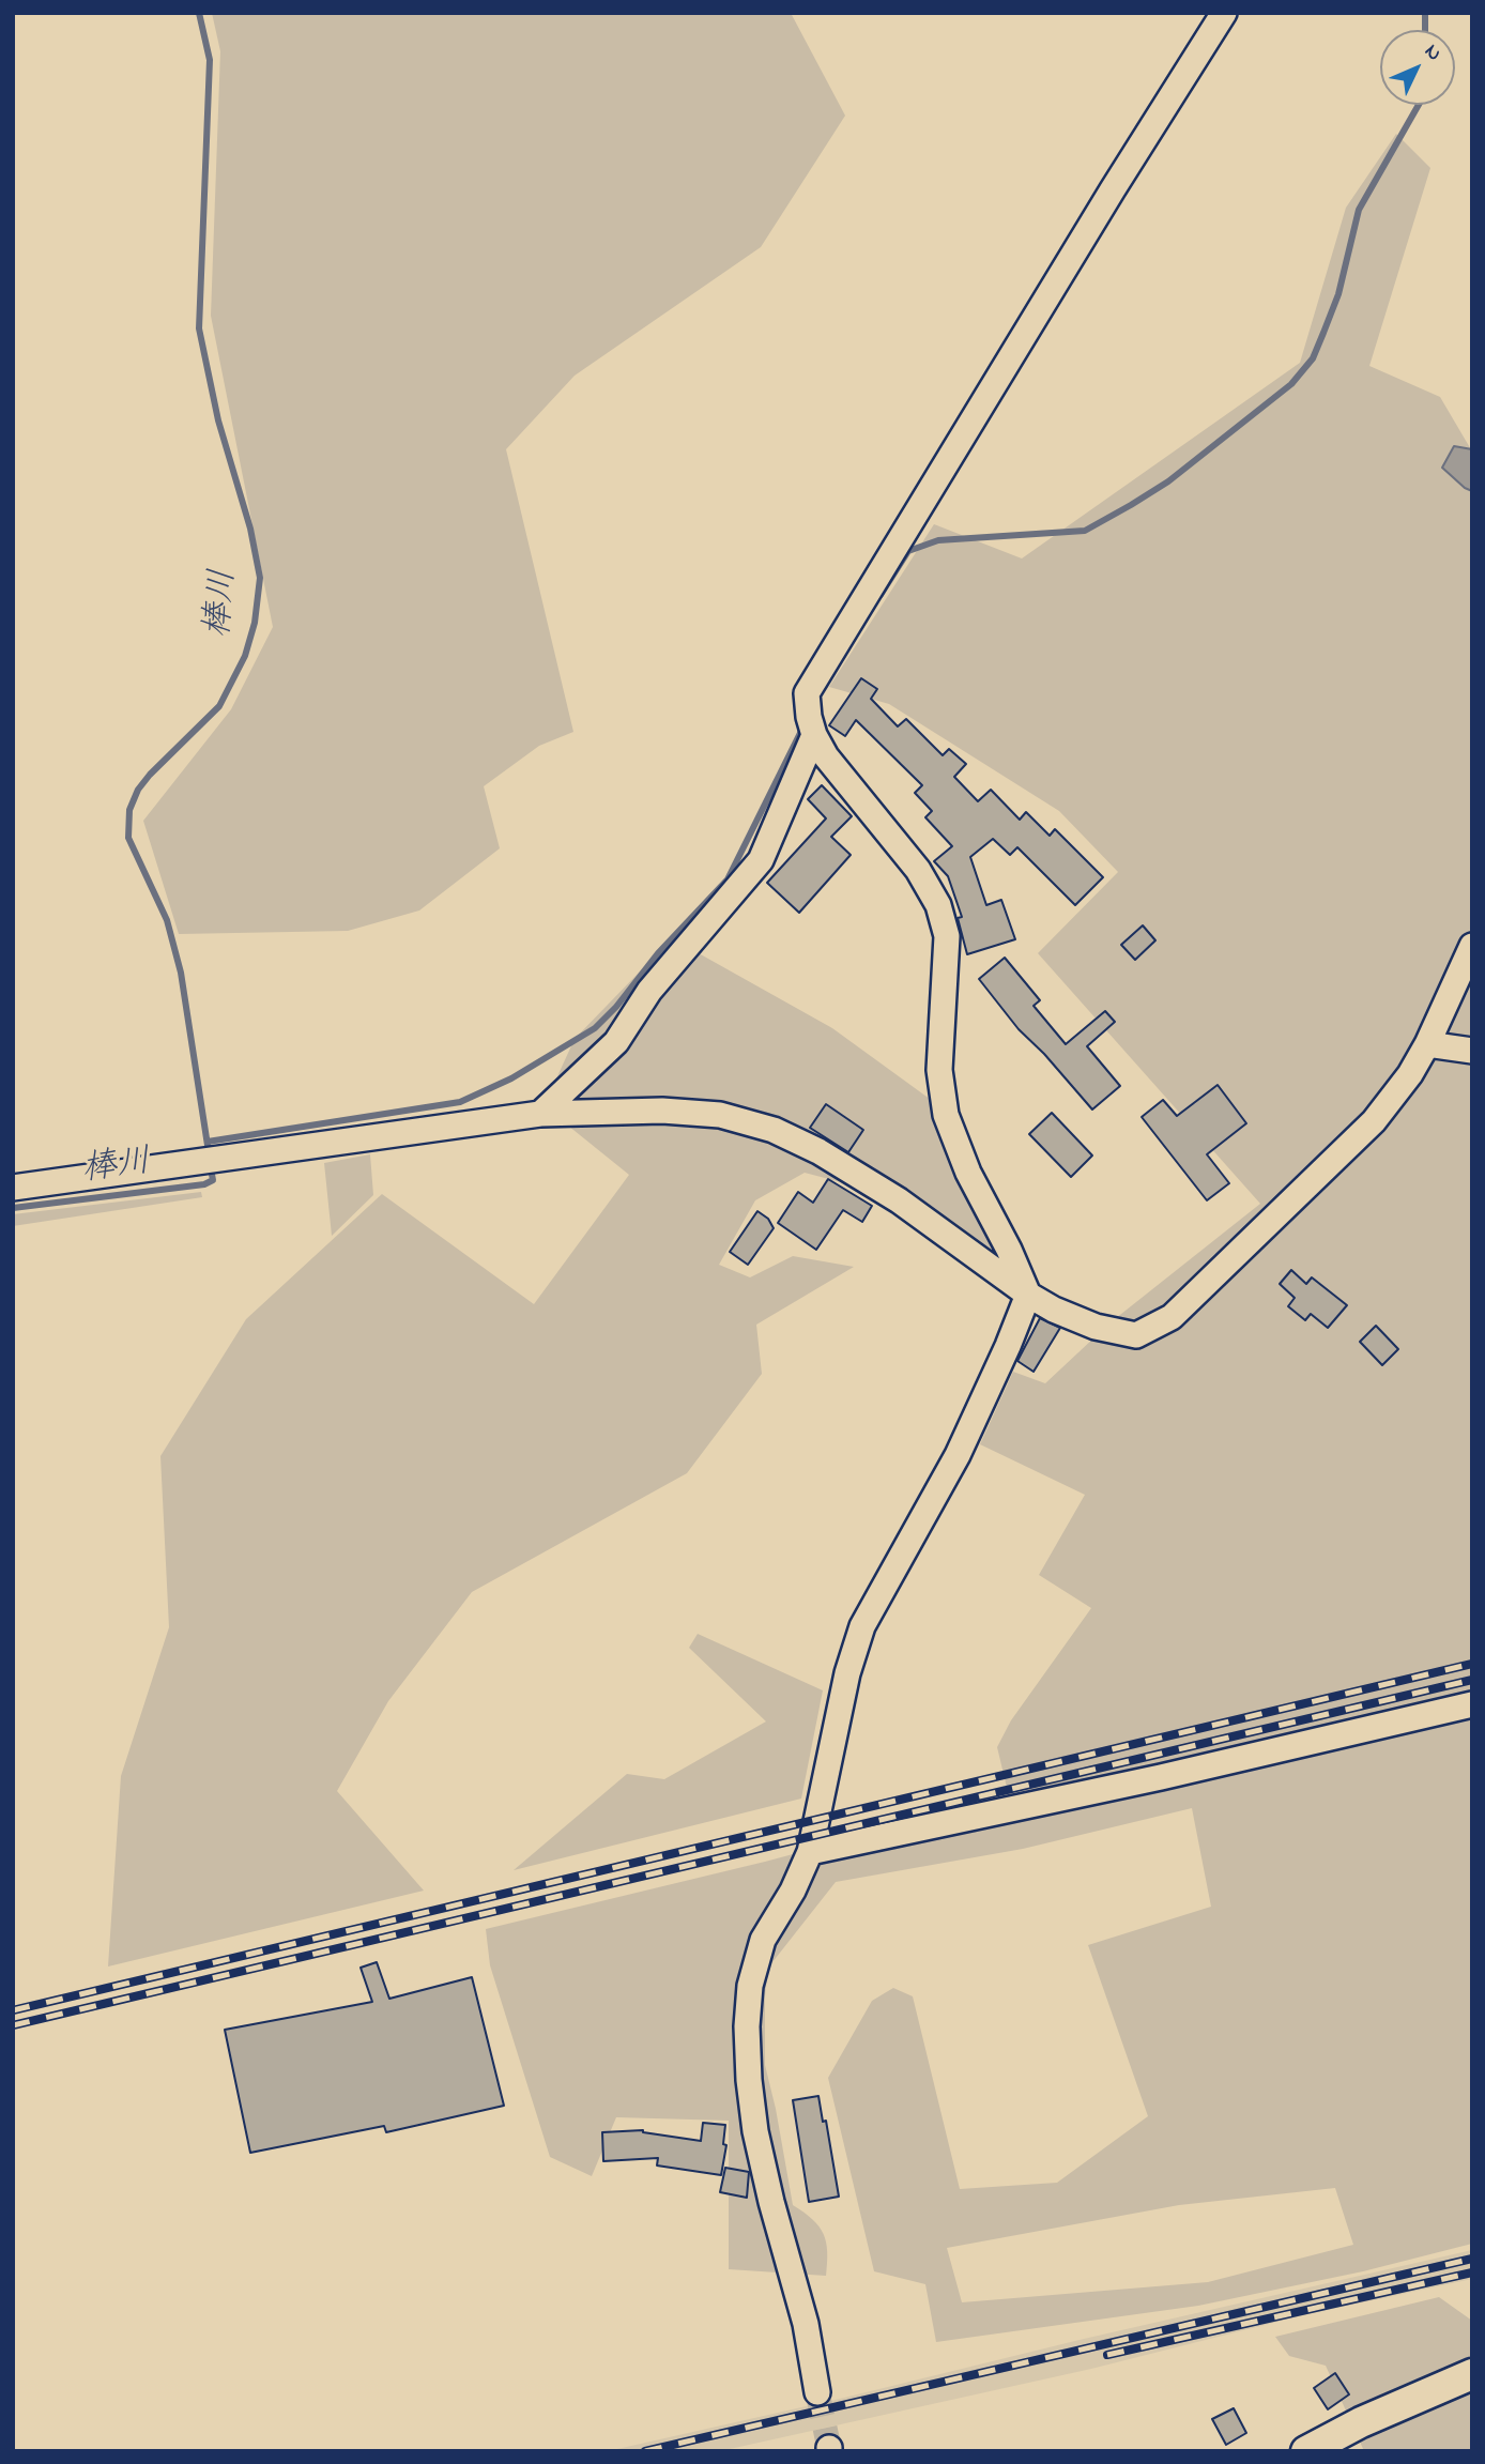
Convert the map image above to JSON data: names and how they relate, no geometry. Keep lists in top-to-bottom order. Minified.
{"water":["棒川"],"north":"top right"}
